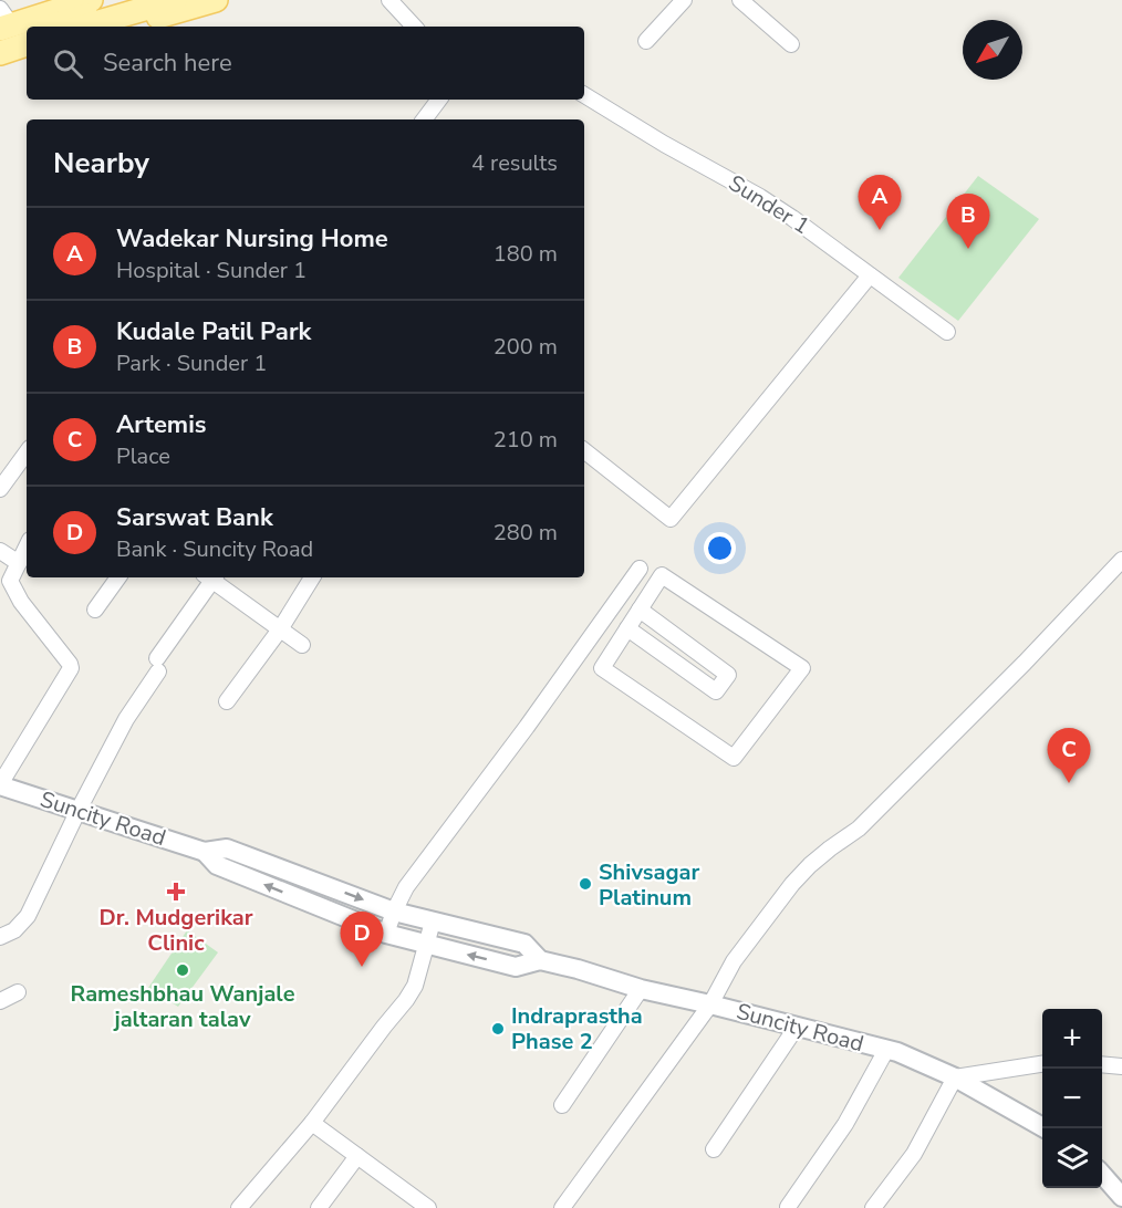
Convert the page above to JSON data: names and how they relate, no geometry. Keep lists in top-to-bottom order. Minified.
{"streets":{"street":["Sunder 1","Suncity Road"]},"places":{"other":["Shivsagar Platinum","Rameshbhau Wanjale jaltaran talav","Indraprastha Phase 2"],"health":["Dr. Mudgerikar Clinic"]},"north":"bottom left","page":{"search":"Search here","heading":["Nearby","4 results"],"pins":["A","B","C","D"],"list":[{"mark":"A","name":"Wadekar Nursing Home","note":"Hospital · Sunder 1","value":"180 m"},{"mark":"B","name":"Kudale Patil Park","note":"Park · Sunder 1","value":"200 m"},{"mark":"C","name":"Artemis","note":"Place","value":"210 m"},{"mark":"D","name":"Sarswat Bank","note":"Bank · Suncity Road","value":"280 m"}],"map_buttons":["+","−"]}}
